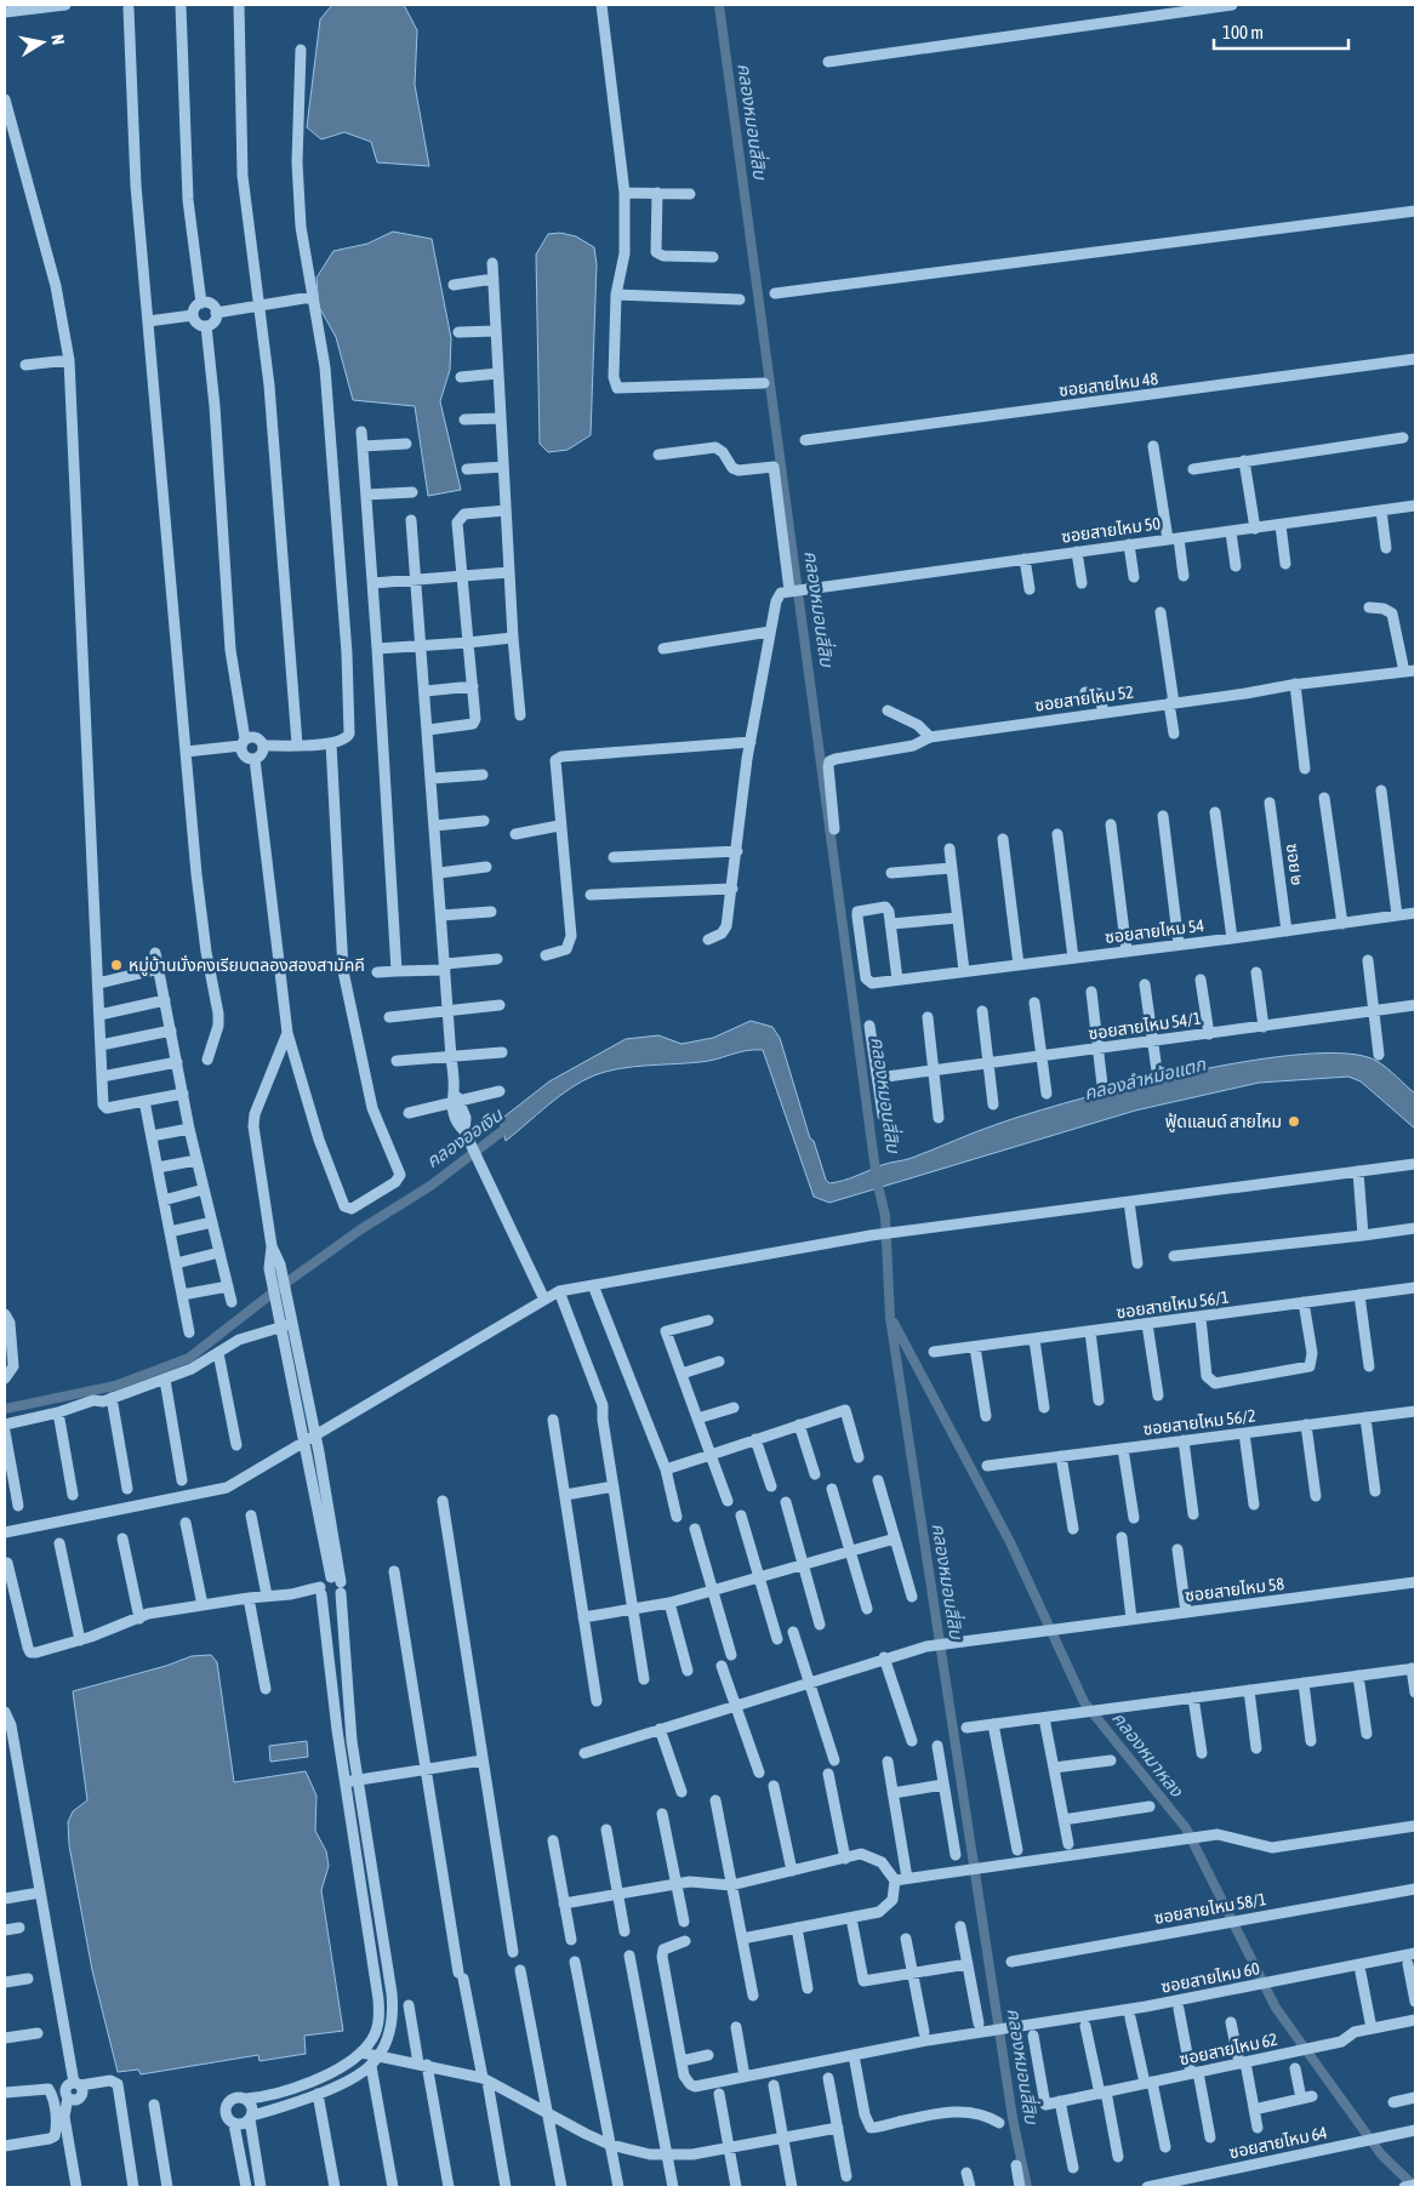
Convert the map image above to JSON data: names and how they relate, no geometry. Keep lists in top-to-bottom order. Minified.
{"streets":{"street":["ซอยสายไหม 48","ซอยสายไหม 50","ซอยสายไหม 52","ซอย ๒","ซอยสายไหม 54","ซอยสายไหม 54/1","ซอยสายไหม 56/1","ซอยสายไหม 56/2","ซอยสายไหม 58","ซอยสายไหม 58/1","ซอยสายไหม 60","ซอยสายไหม 62","ซอยสายไหม 64"]},"crossings":[["ซอย ๒","ซอยสายไหม 54"]],"water":["คลองหมอนสี่สิบ","คลองลำหม้อแตก","คลองออเงิน","คลองหมาหลง"],"places":["หมู่บ้านมั่งคงเรียบตลองสองสามัคคี","ฟู้ดแลนด์ สายไหม"],"scale_bar":"100 m","north":"right"}
